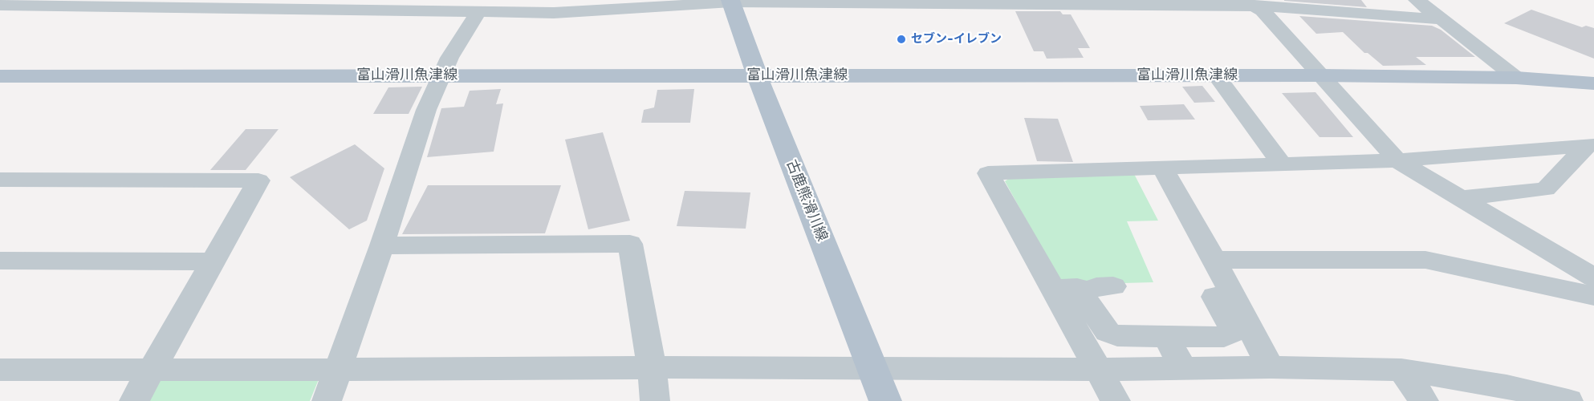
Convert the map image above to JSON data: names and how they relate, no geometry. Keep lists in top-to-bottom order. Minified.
{"streets":{"main road":["富山滑川魚津線","古鹿熊滑川線"]},"crossings":[["富山滑川魚津線","古鹿熊滑川線"]],"places":["セブン-イレブン"]}
